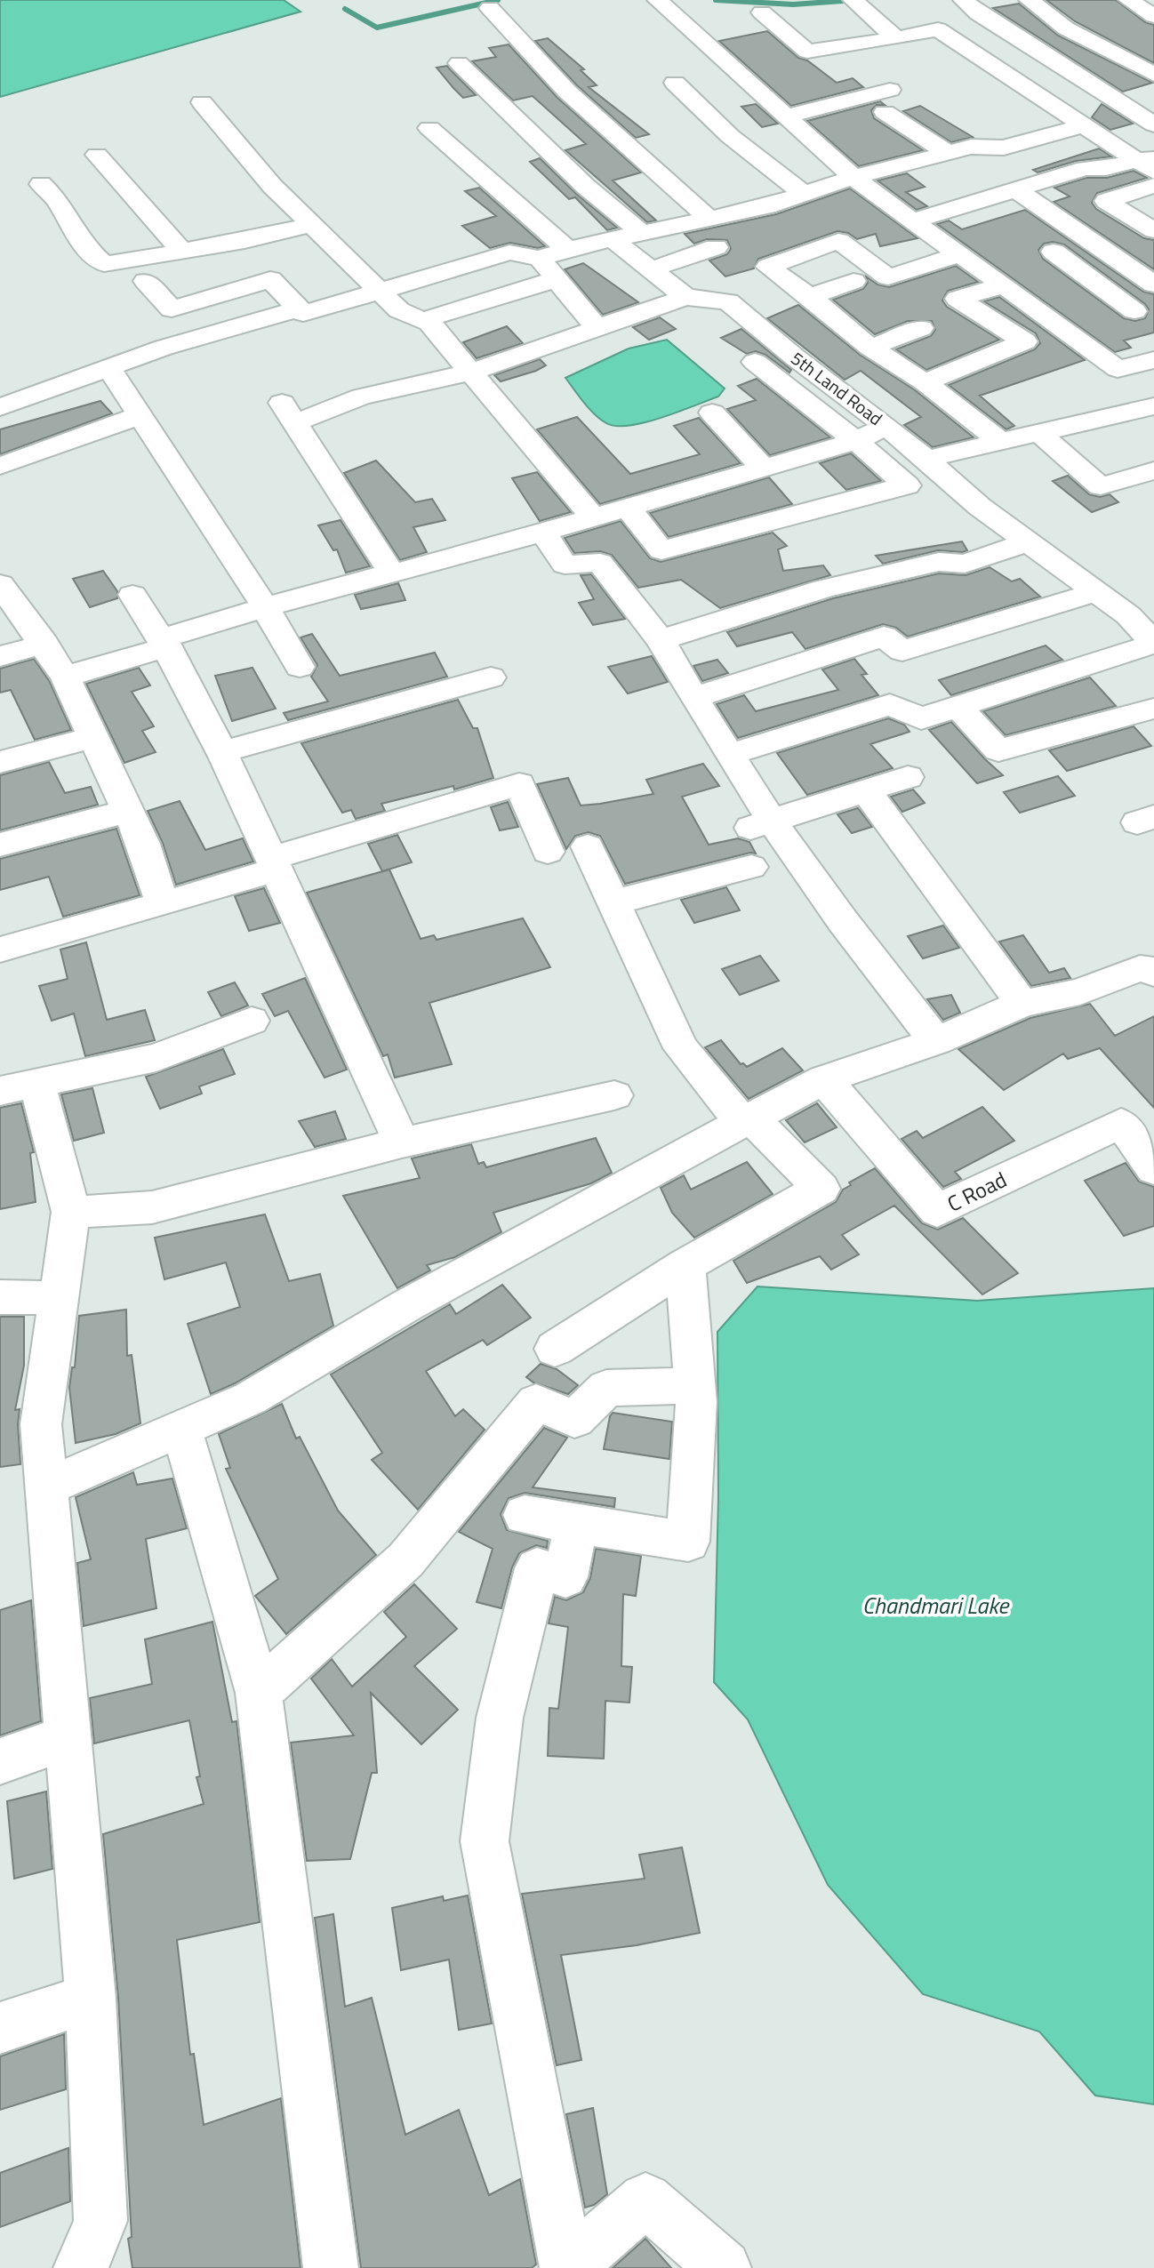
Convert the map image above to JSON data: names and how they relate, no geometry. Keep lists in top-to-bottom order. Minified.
{"streets":{"street":["5th Land Road","C Road"]},"water":["Chandmari Lake"]}
